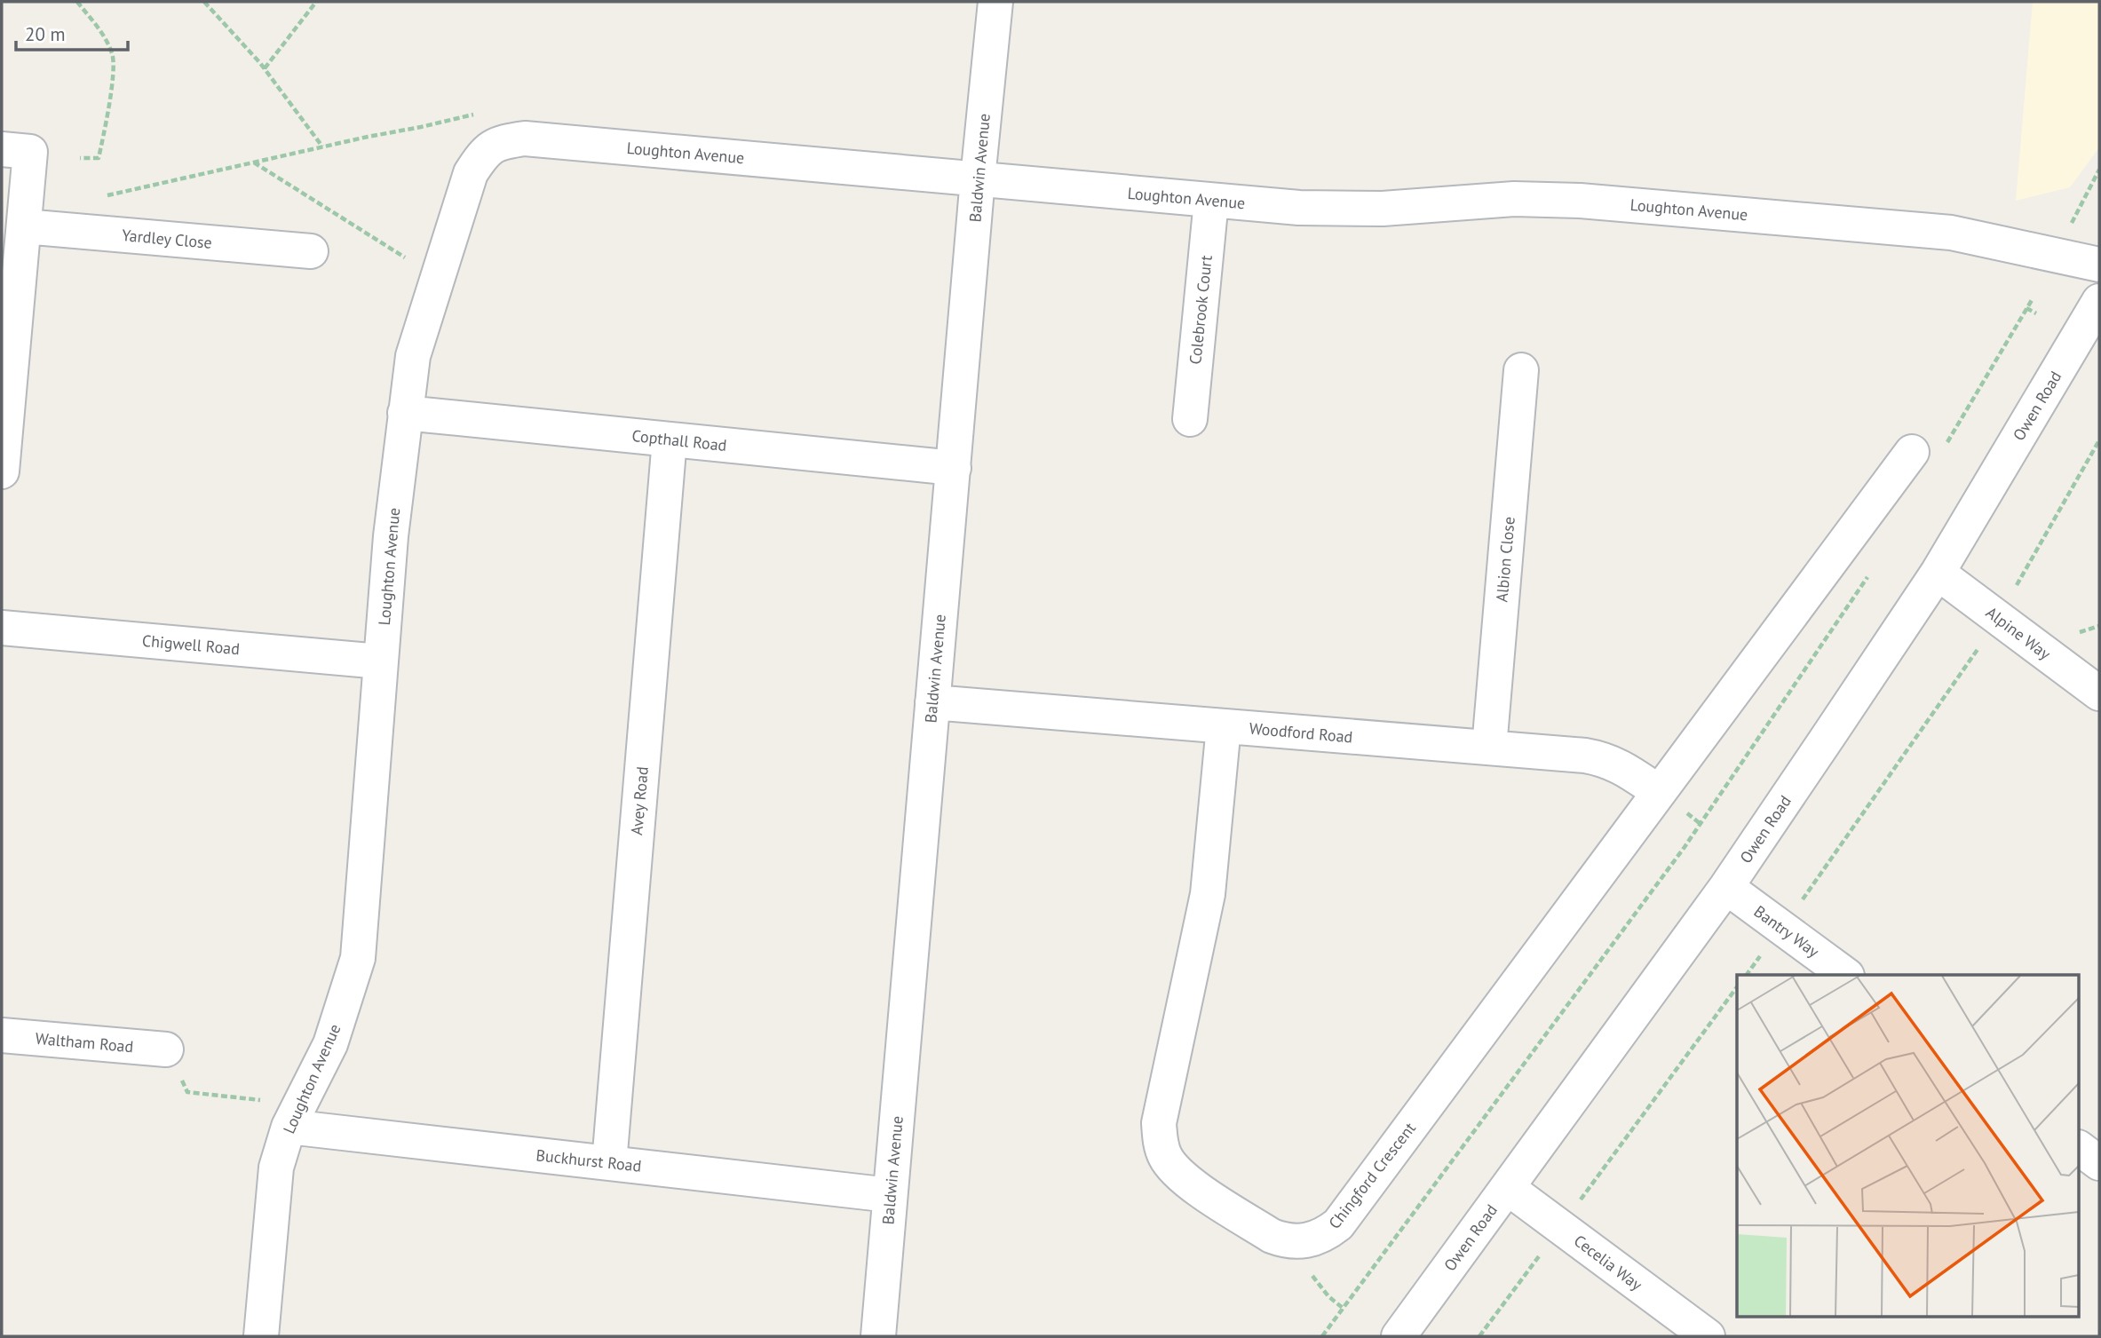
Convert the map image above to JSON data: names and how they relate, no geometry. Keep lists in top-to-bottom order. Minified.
{"streets":{"street":["Loughton Avenue","Baldwin Avenue","Yardley Close","Colebrook Court","Owen Road","Copthall Road","Albion Close","Alpine Way","Chigwell Road","Woodford Road","Avey Road","Bantry Way","Waltham Road","Buckhurst Road","Chingford Crescent","Cecelia Way"]},"crossings":[["Loughton Avenue","Baldwin Avenue"],["Loughton Avenue","Colebrook Court"],["Loughton Avenue","Copthall Road"],["Loughton Avenue","Chigwell Road"],["Loughton Avenue","Buckhurst Road"],["Baldwin Avenue","Copthall Road"],["Baldwin Avenue","Woodford Road"],["Baldwin Avenue","Buckhurst Road"],["Owen Road","Alpine Way"],["Owen Road","Bantry Way"],["Owen Road","Cecelia Way"],["Copthall Road","Avey Road"],["Albion Close","Woodford Road"],["Woodford Road","Chingford Crescent"],["Avey Road","Buckhurst Road"]],"scale_bar":"20 m"}
